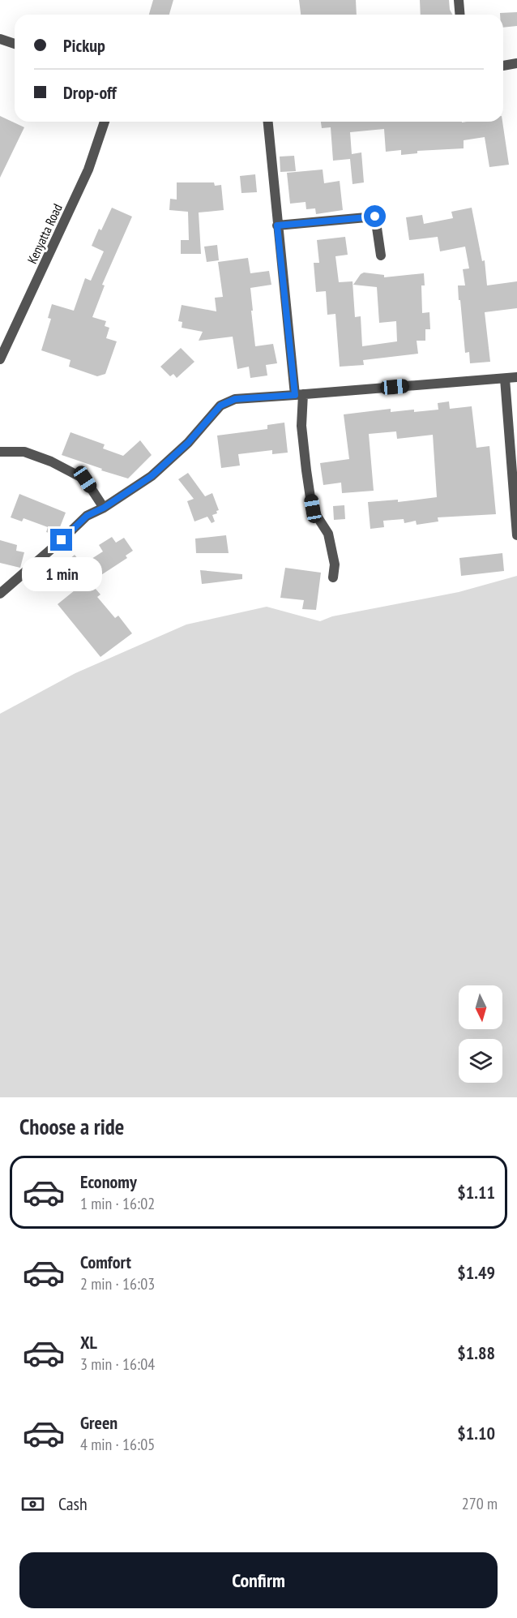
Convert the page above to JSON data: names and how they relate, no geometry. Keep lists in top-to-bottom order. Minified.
{"streets":{"street":["Kenyatta Road"]},"north":"bottom","page":{"banner":["Pickup","Drop-off"],"bubble":"1 min","heading":"Choose a ride","list":[{"name":"Economy","note":"1 min · 16:02","value":"$1.11"},{"name":"Comfort","note":"2 min · 16:03","value":"$1.49"},{"name":"XL","note":"3 min · 16:04","value":"$1.88"},{"name":"Green","note":"4 min · 16:05","value":"$1.10"}],"pay":["Cash","270 m"],"buttons":"Confirm"}}
